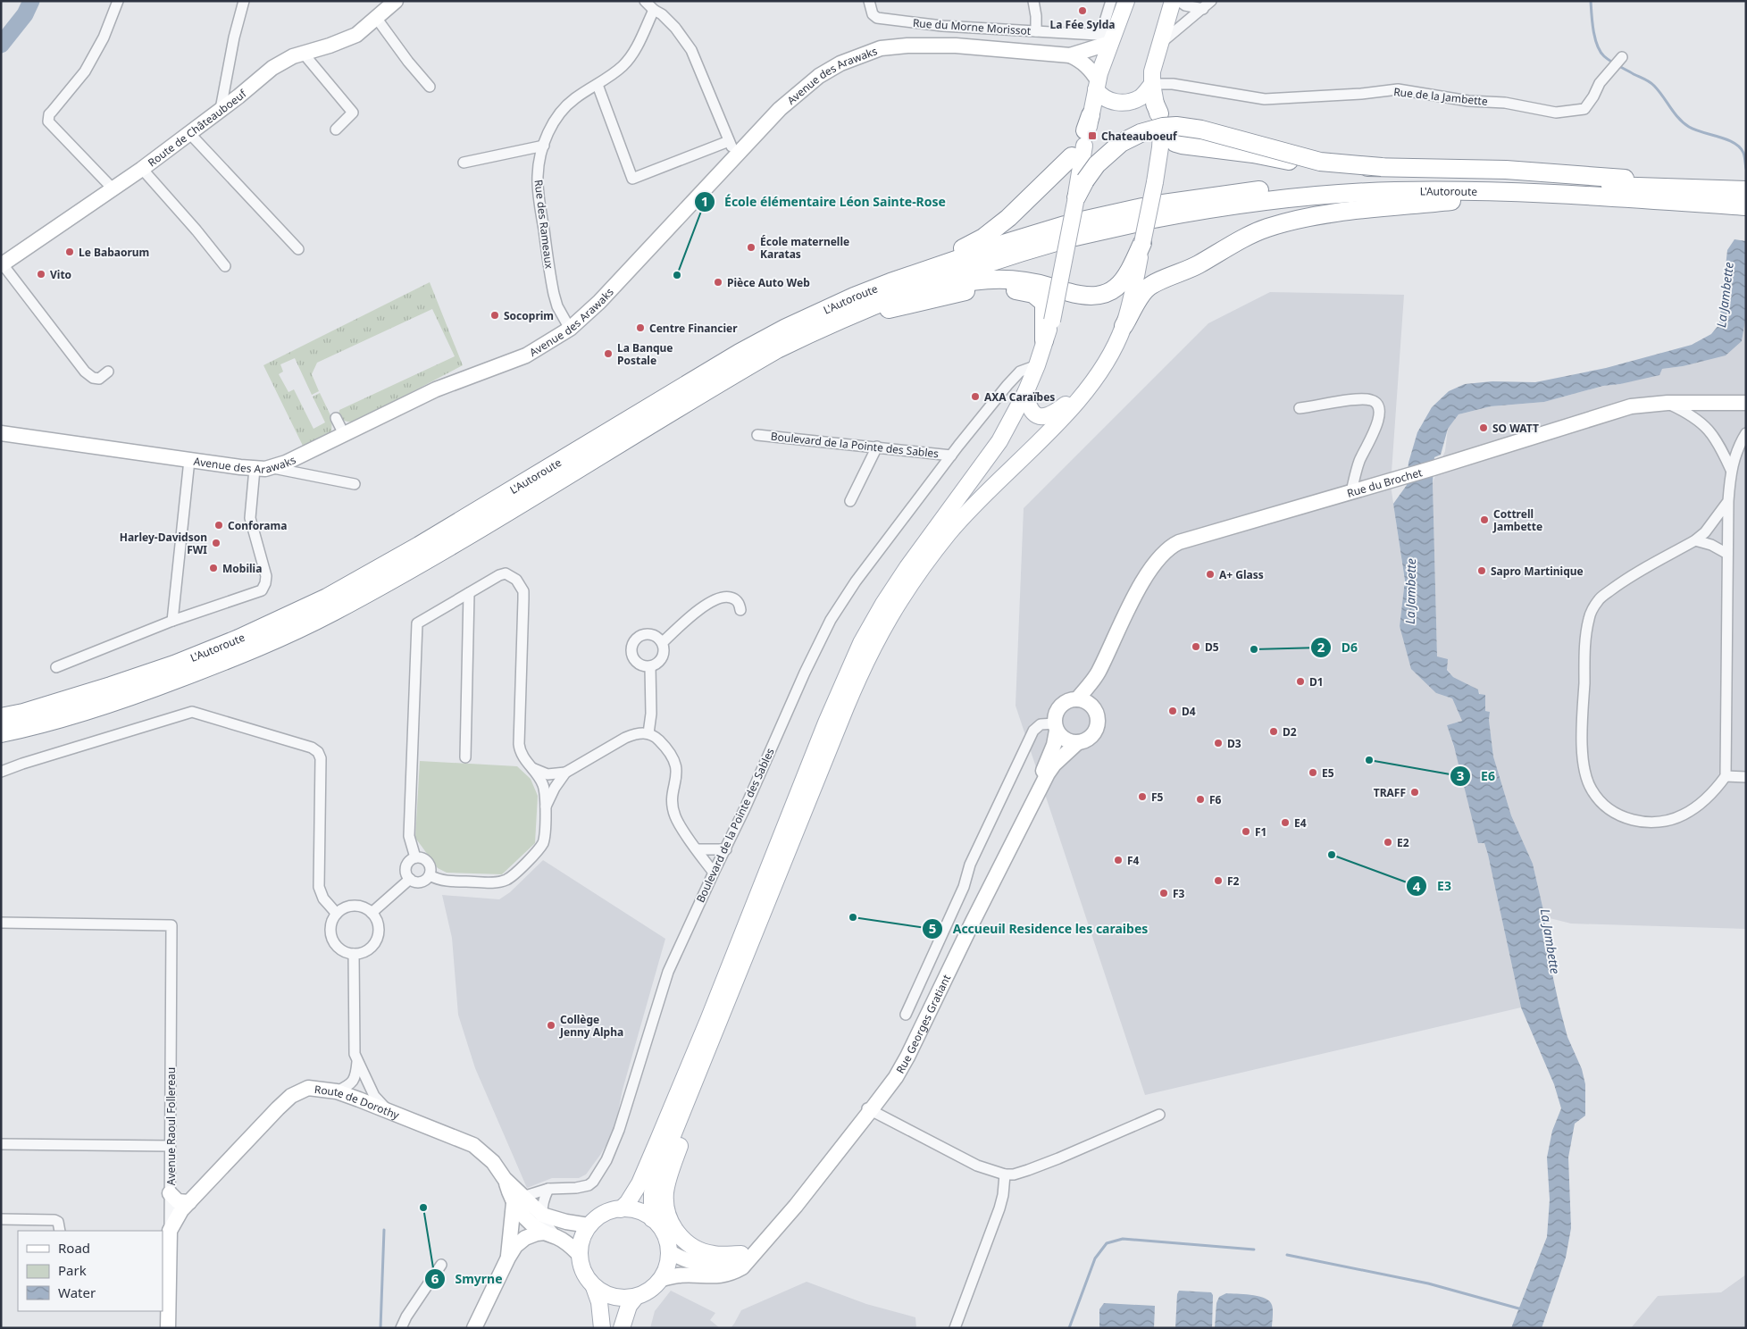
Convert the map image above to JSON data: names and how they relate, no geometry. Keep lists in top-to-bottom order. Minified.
{"streets":{"highway":["L'Autoroute"],"main road":["Avenue des Arawaks","Route de Châteauboeuf","Rue du Brochet","Rue Georges Gratiant","Route de Dorothy","Avenue Raoul Follereau"],"street":["Rue du Morne Morissot","Rue de la Jambette","Rue des Rameaux","Boulevard de la Pointe des Sables"]},"crossings":[["Rue du Morne Morissot","Avenue des Arawaks"],["Avenue des Arawaks","Rue des Rameaux"],["Boulevard de la Pointe des Sables","Route de Dorothy"],["Route de Dorothy","Avenue Raoul Follereau"]],"water":["La Jambette"],"places":{"other":["La Fée Sylda","École maternelle Karatas","Le Babaorum","Vito","École élémentaire Léon Sainte-Rose","Pièce Auto Web","Socoprim","Centre Financier","La Banque Postale","AXA Caraïbes","SO WATT","Cottrell Jambette","Conforama","Harley-Davidson FWI","Mobilia","Sapro Martinique","A+ Glass","D5","D6","D1","D4","D2","D3","E6","E5","TRAFF","F5","F6","E4","F1","E2","E3","F4","F2","F3","Accueuil Residence les caraibes","Collège Jenny Alpha","Smyrne"],"transit":["Chateauboeuf"]},"legend":["Road","Park","Water"]}
